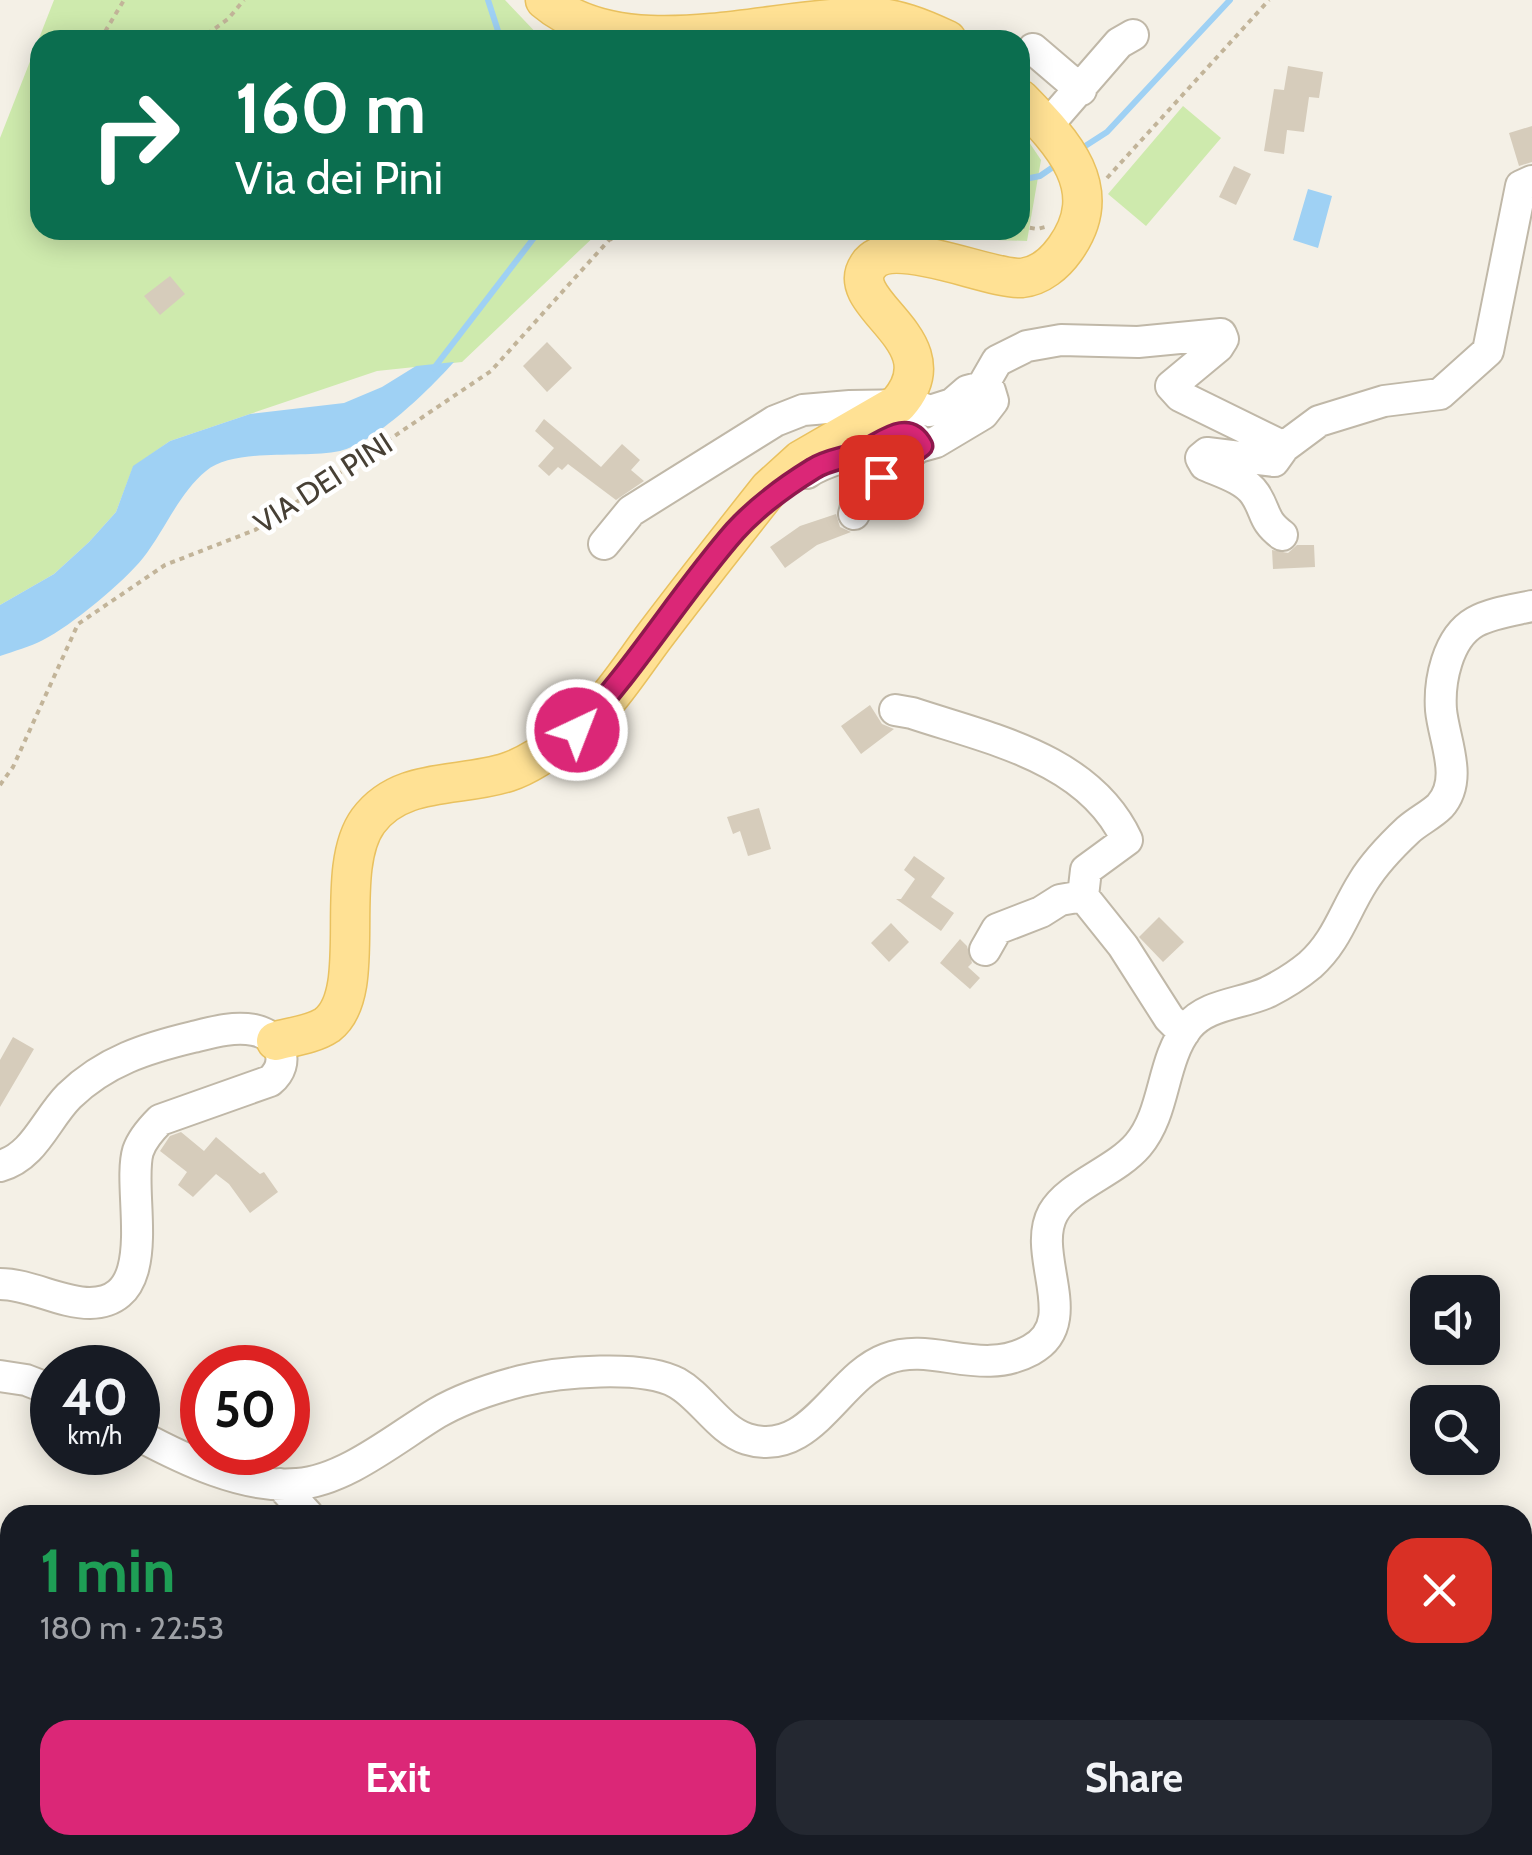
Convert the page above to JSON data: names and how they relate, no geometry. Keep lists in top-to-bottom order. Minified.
{"streets":{"path":["VIA DEI PINI"]},"page":{"turn":["160 m","Via dei Pini"],"speed":"40 km/h","limit":"50","heading":["1 min","180 m · 22:53"],"buttons":["Exit","Share"]}}
